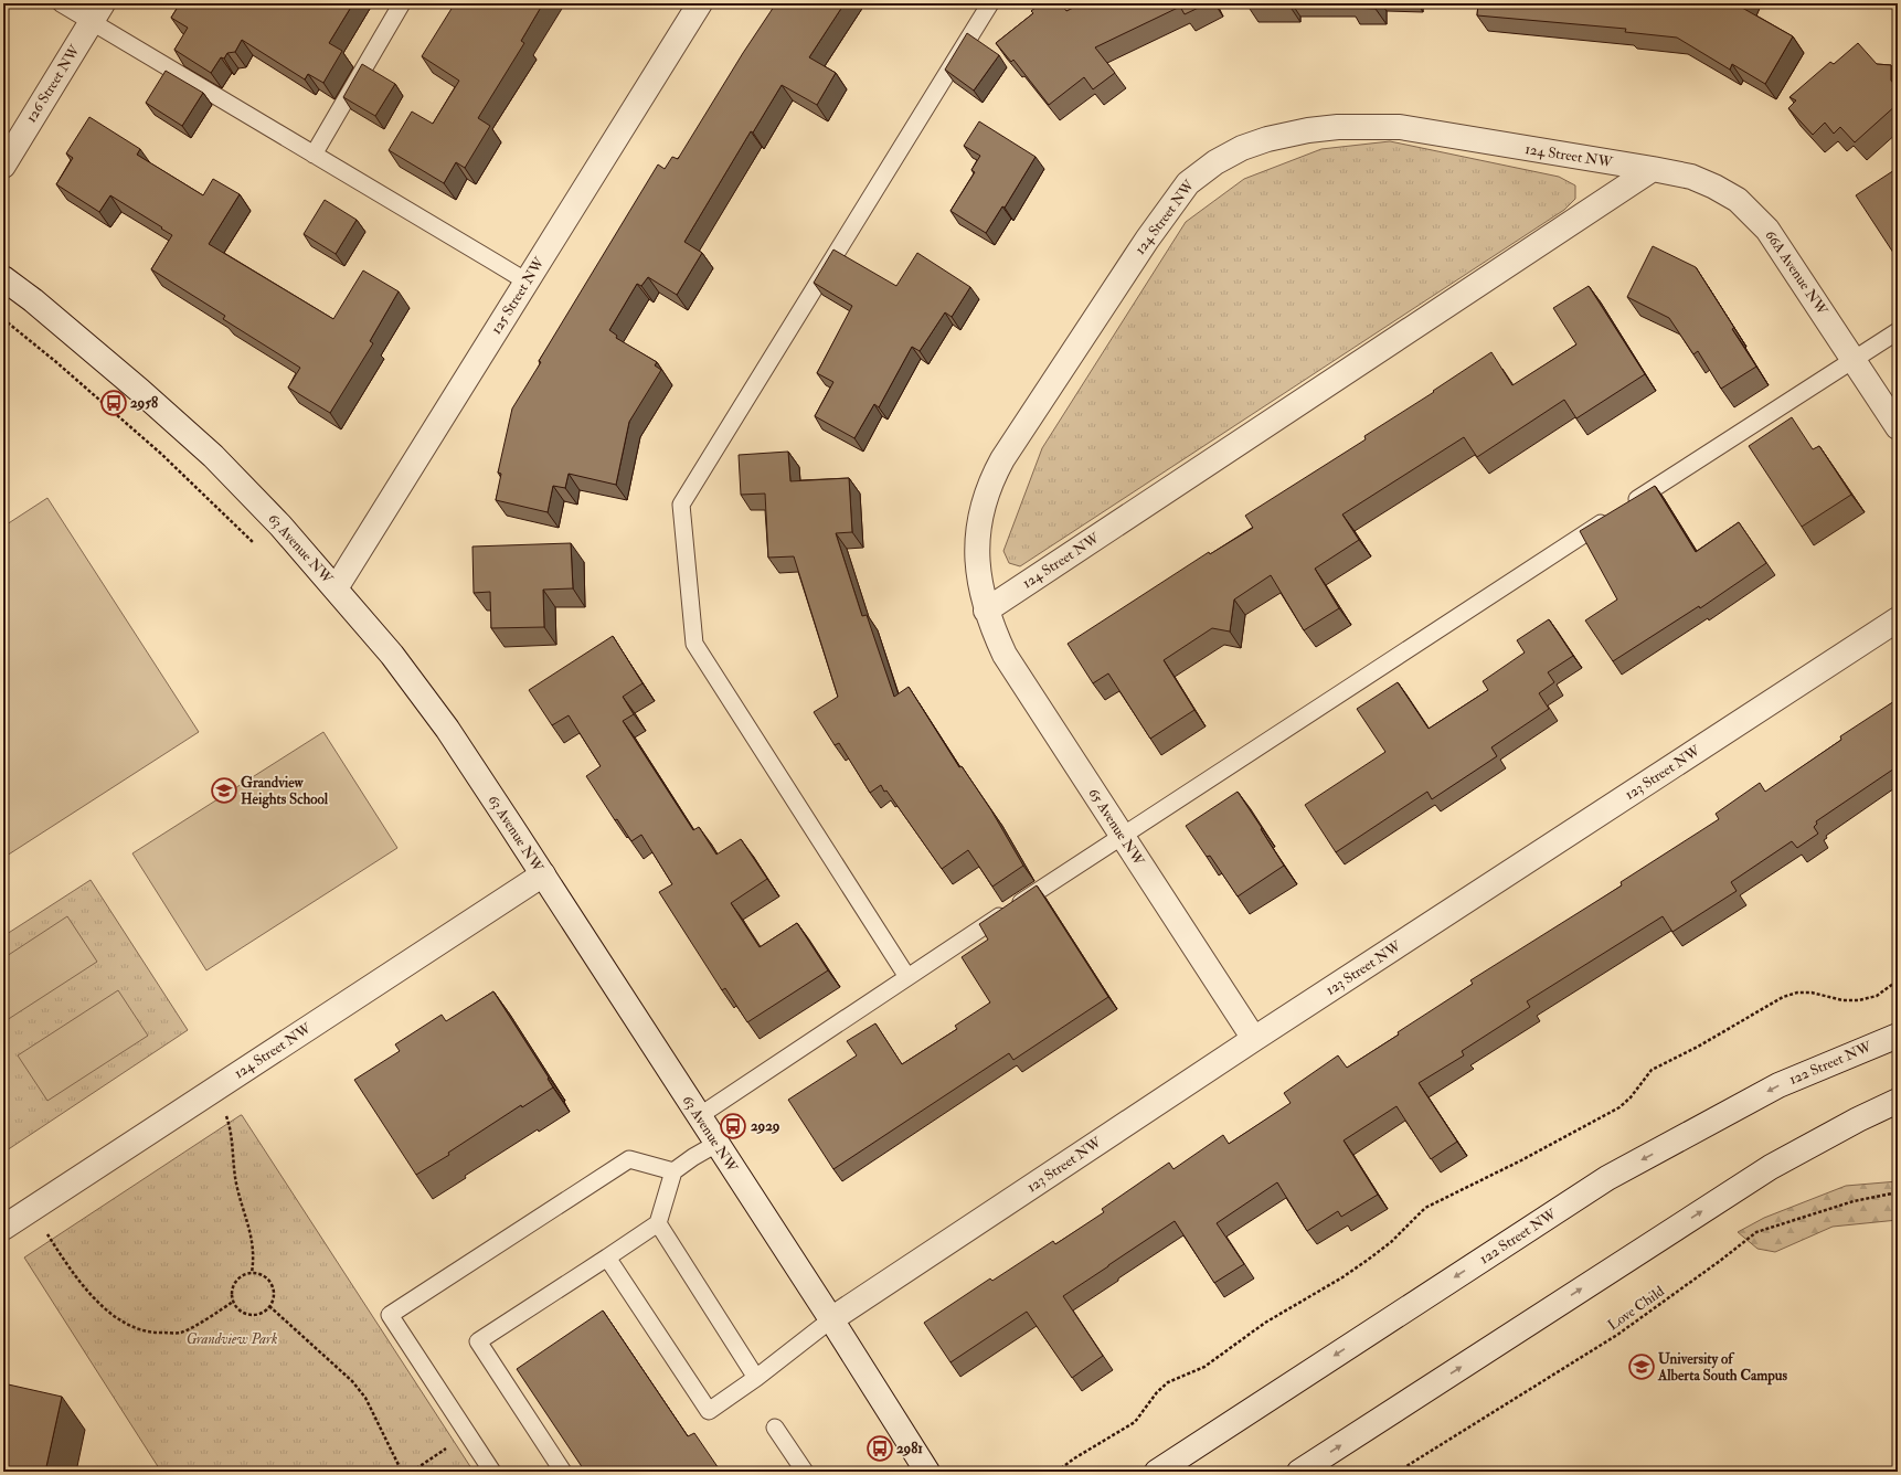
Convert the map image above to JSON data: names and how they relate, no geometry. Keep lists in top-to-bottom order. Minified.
{"streets":{"street":["126 Street NW","124 Street NW","66A Avenue NW","125 Street NW","63 Avenue NW","123 Street NW","65 Avenue NW","122 Street NW"],"path":["Love Child"]},"crossings":[["124 Street NW","66A Avenue NW"],["124 Street NW","63 Avenue NW"],["124 Street NW","65 Avenue NW"],["125 Street NW","63 Avenue NW"],["63 Avenue NW","123 Street NW"],["123 Street NW","65 Avenue NW"]],"parks":["Grandview Park"],"places":{"bus stop":["2958","2929","2981"],"school or university":["Grandview Heights School","University of Alberta South Campus"]}}
